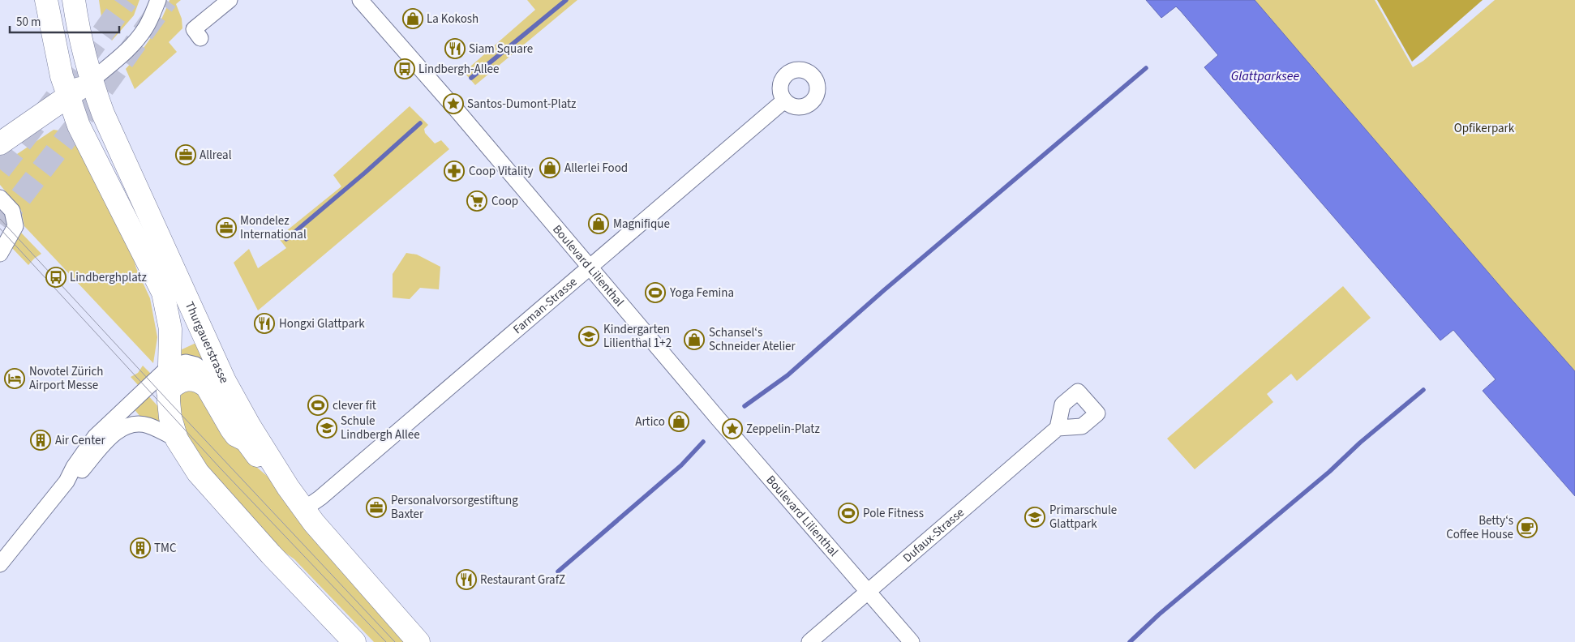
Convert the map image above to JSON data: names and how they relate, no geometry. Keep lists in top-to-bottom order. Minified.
{"streets":{"main road":["Thurgauerstrasse"],"street":["Boulevard Lilienthal","Farman-Strasse","Dufaux-Strasse"]},"crossings":[["Boulevard Lilienthal","Farman-Strasse"],["Boulevard Lilienthal","Dufaux-Strasse"],["Farman-Strasse","Thurgauerstrasse"]],"water":["Glattparksee"],"parks":["Opfikerpark"],"places":{"shop":["La Kokosh","Allerlei Food","Magnifique","Schansel‘s Schneider Atelier","Artico"],"restaurant":["Siam Square","Hongxi Glattpark","Restaurant GrafZ"],"bus stop":["Lindbergh-Allee","Lindberghplatz"],"place":["Santos-Dumont-Platz","Zeppelin-Platz"],"office":["Allreal","Mondelez International","Personalvorsorgestiftung Baxter"],"pharmacy":["Coop Vitality"],"supermarket":["Coop"],"sports":["Yoga Femina","clever fit","Pole Fitness"],"school or university":["Kindergarten Lilienthal 1+2","Schule Lindbergh Allee","Primarschule Glattpark"],"hotel":["Novotel Zürich Airport Messe"],"building":["Air Center","TMC"],"cafe":["Betty‘s Coffee House"]},"scale_bar":"50 m"}
